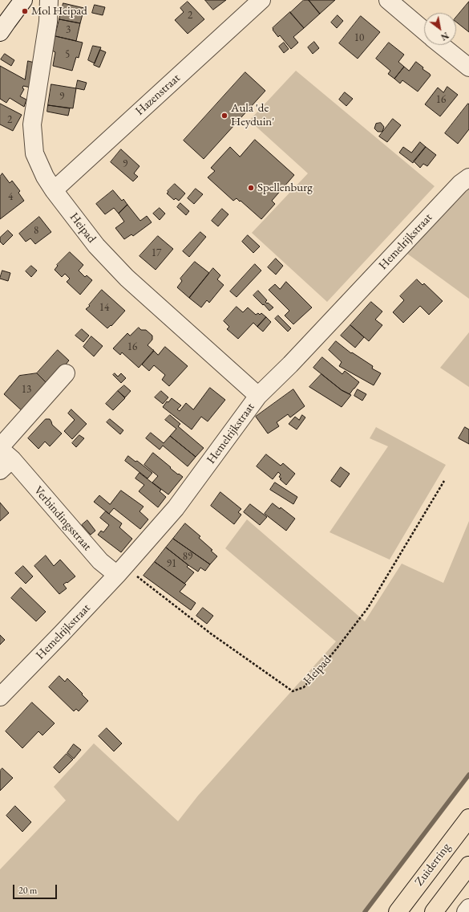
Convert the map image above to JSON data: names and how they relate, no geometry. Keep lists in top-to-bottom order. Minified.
{"streets":{"highway":["Zuiderring"],"street":["Hazenstraat","Heipad","Hemelrijkstraat","Verbindingsstraat"]},"crossings":[["Hazenstraat","Heipad"],["Heipad","Hemelrijkstraat"],["Heipad","Verbindingsstraat"],["Hemelrijkstraat","Verbindingsstraat"]],"places":["Mol Heipad","Aula 'de Heyduin'","Spellenburg"],"house_numbers":["2","3","10","5","9","16","2","9","4","8","17","14","16","13","89","91"],"scale_bar":"20 m","north":"bottom right"}
